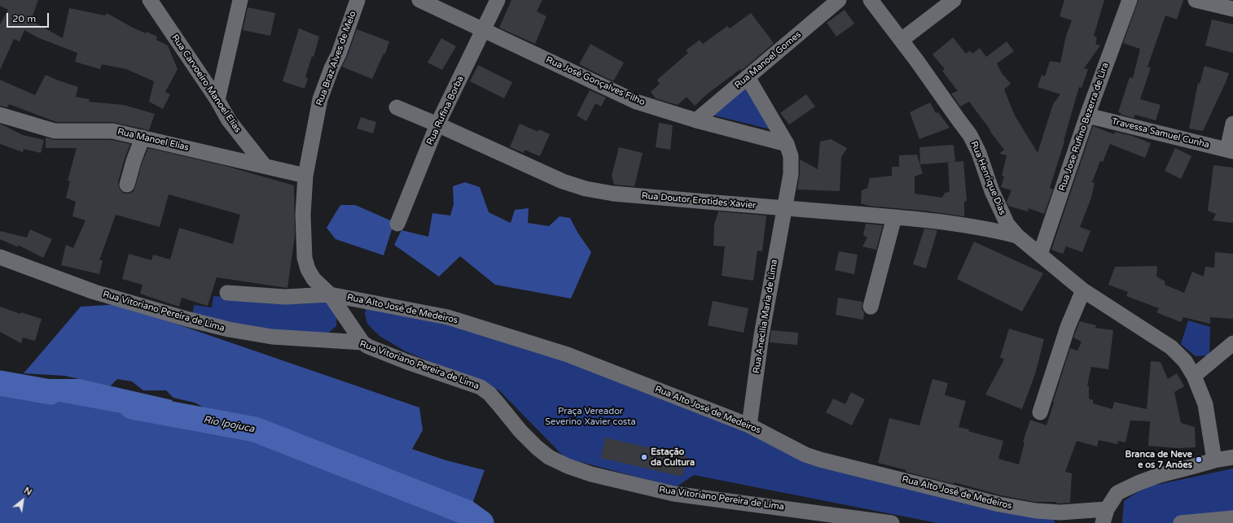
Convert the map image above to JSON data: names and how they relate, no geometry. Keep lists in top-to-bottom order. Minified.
{"streets":{"street":["Rua Braz Alves de Melo","Rua Manoel Gomes","Rua José Gonçalves Filho","Rua Carvoeiro Manoel Elias","Rua Rufina Borba","Rua Jose Rufino Bezerra de Lira","Travessa Samuel Cunha","Rua Manoel Elias","Rua Henrique Dias","Rua Doutor Erotides Xavier","Rua Alto José de Medeiros","Rua Vitoriano Pereira de Lima","Rua Anecìlia Maria de Lima"]},"crossings":[["Rua Braz Alves de Melo","Rua Manoel Elias"],["Rua Braz Alves de Melo","Rua Alto José de Medeiros"],["Rua Braz Alves de Melo","Rua Vitoriano Pereira de Lima"],["Rua Manoel Gomes","Rua José Gonçalves Filho"],["Rua Manoel Gomes","Rua Anecìlia Maria de Lima"],["Rua José Gonçalves Filho","Rua Rufina Borba"],["Rua José Gonçalves Filho","Rua Anecìlia Maria de Lima"],["Rua Carvoeiro Manoel Elias","Rua Manoel Elias"],["Rua Rufina Borba","Rua Doutor Erotides Xavier"],["Rua Jose Rufino Bezerra de Lira","Travessa Samuel Cunha"],["Rua Jose Rufino Bezerra de Lira","Rua Henrique Dias"],["Rua Henrique Dias","Rua Doutor Erotides Xavier"],["Rua Doutor Erotides Xavier","Rua Anecìlia Maria de Lima"],["Rua Alto José de Medeiros","Rua Anecìlia Maria de Lima"]],"water":["Rio Ipojuca"],"parks":["Praça Vereador Severino Xavier costa"],"places":["Estação da Cultura","Branca de Neve e os 7 Anões"],"scale_bar":"20 m","north":"top right"}
